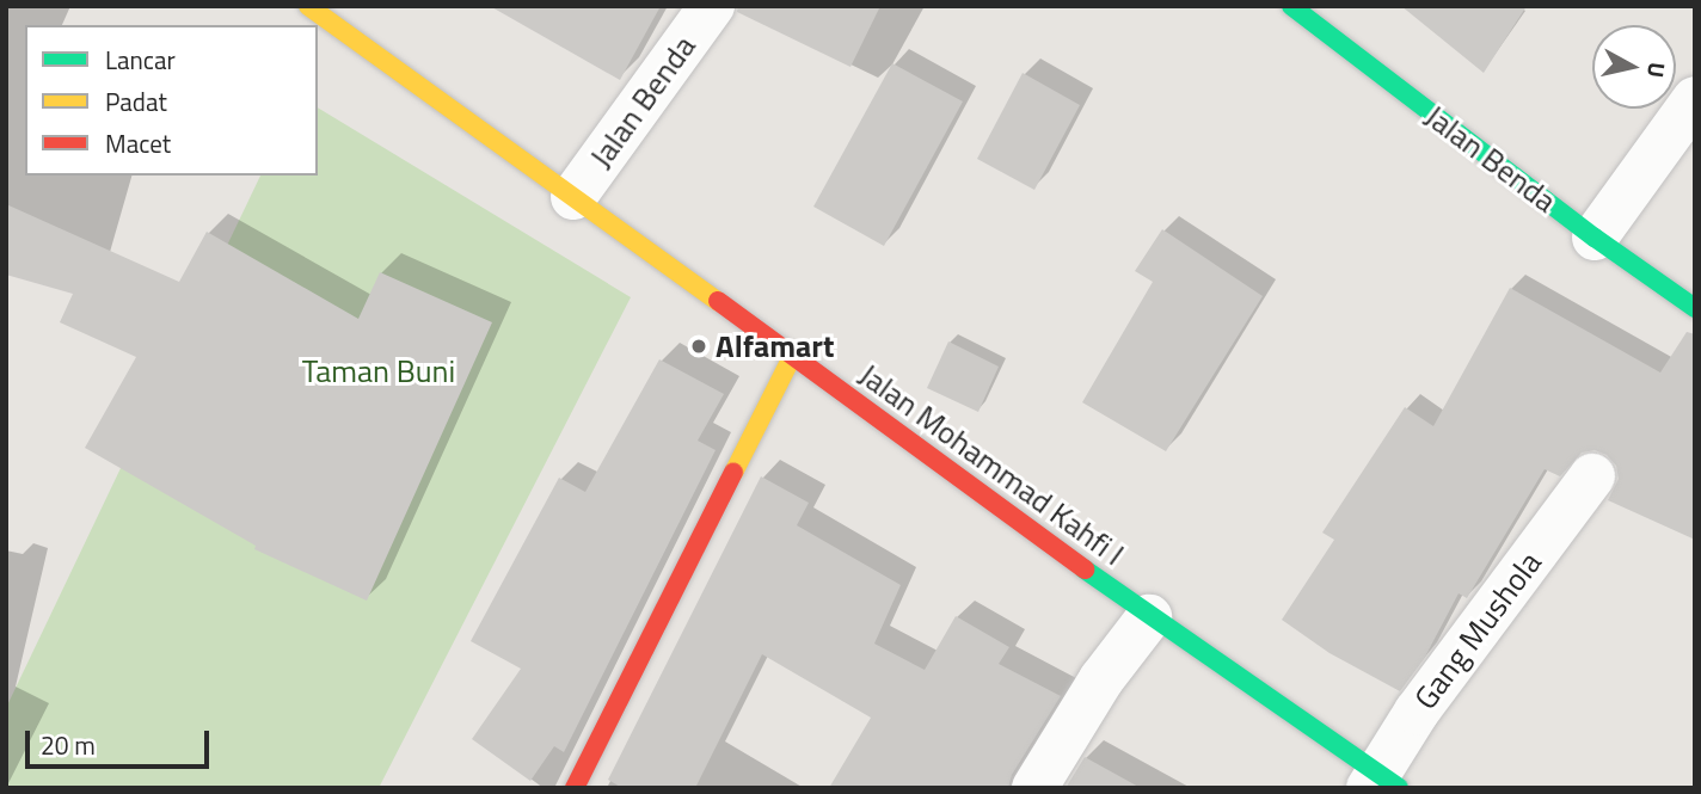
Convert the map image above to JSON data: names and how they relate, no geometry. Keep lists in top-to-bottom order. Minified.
{"streets":{"main road":["Jalan Benda","Jalan Mohammad Kahfi I"],"street":["Gang Mushola"]},"crossings":[["Jalan Benda","Jalan Mohammad Kahfi I"],["Jalan Mohammad Kahfi I","Gang Mushola"]],"parks":["Taman Buni"],"places":["Alfamart"],"legend":["Lancar","Padat","Macet"],"scale_bar":"20 m","north":"right"}
